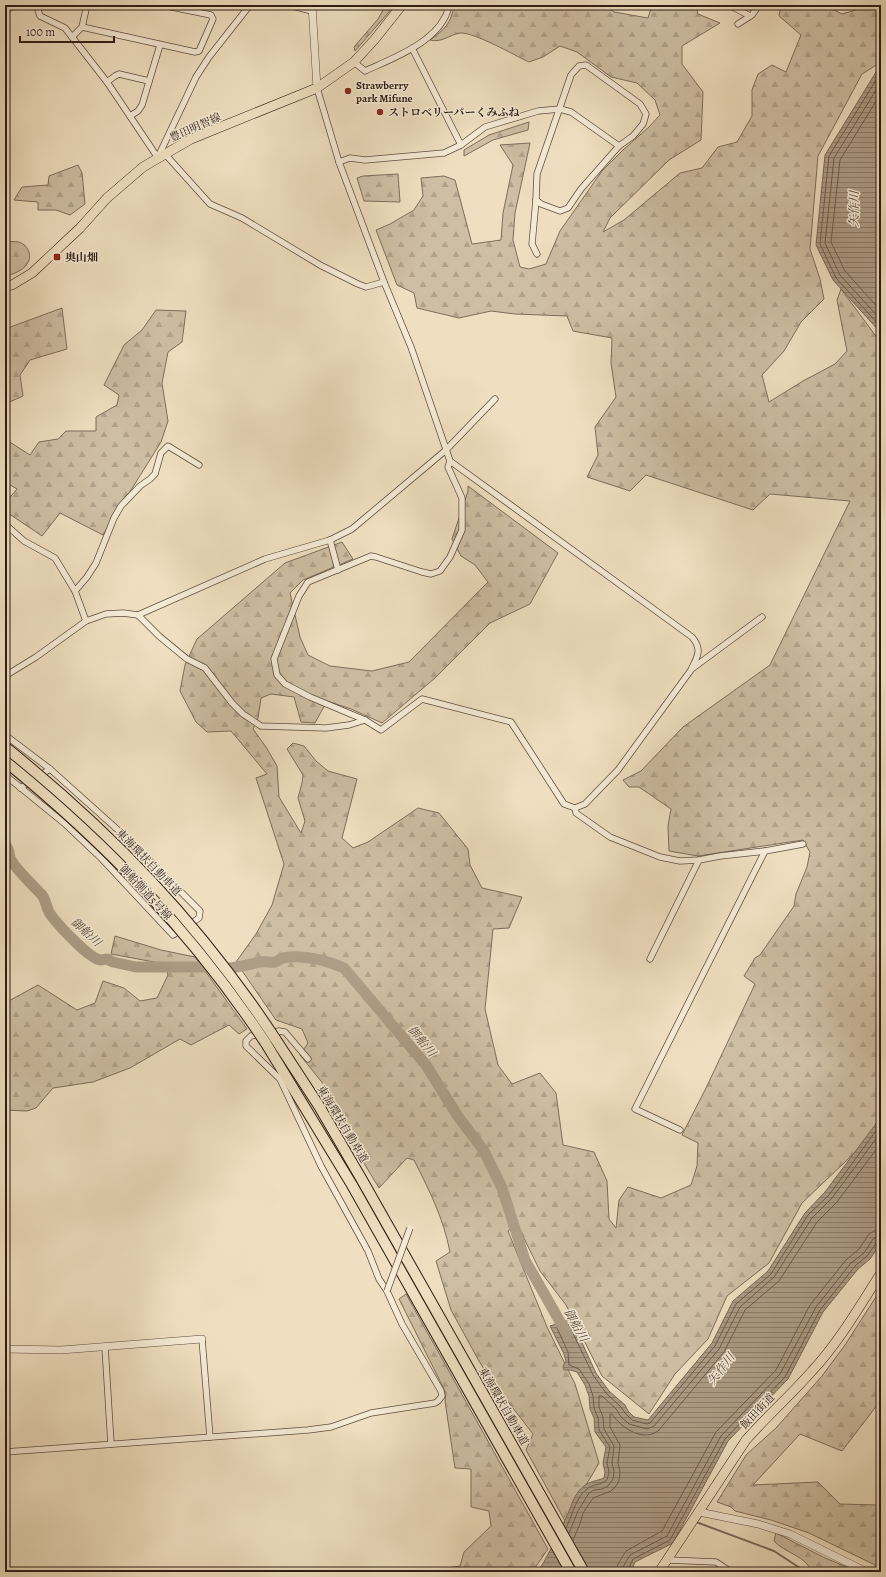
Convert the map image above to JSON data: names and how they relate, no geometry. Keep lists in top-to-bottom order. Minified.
{"streets":{"highway":["東海環状自動車道"],"main road":["豊田明智線","飯田街道"],"street":["御船側道5号線"]},"water":["矢作川","御船川"],"places":{"other":["Strawberry park Mifune","ストロベリーパーくみふね"],"transit":["奥山畑"]},"scale_bar":"100 m"}
